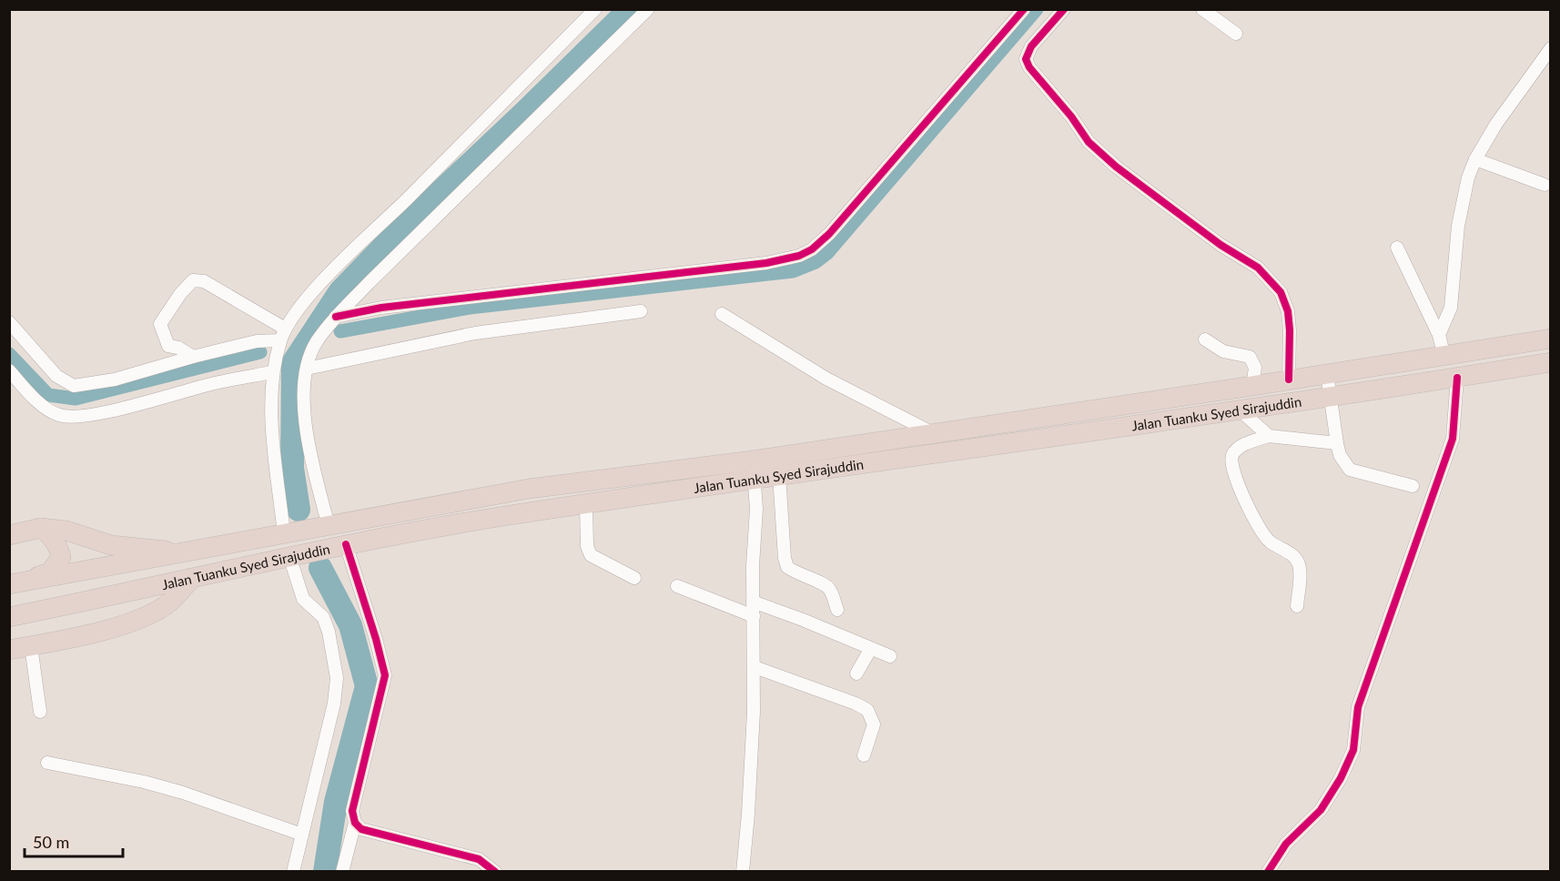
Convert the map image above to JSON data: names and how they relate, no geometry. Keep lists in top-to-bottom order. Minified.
{"streets":{"highway":["Jalan Tuanku Syed Sirajuddin"]},"scale_bar":"50 m"}
